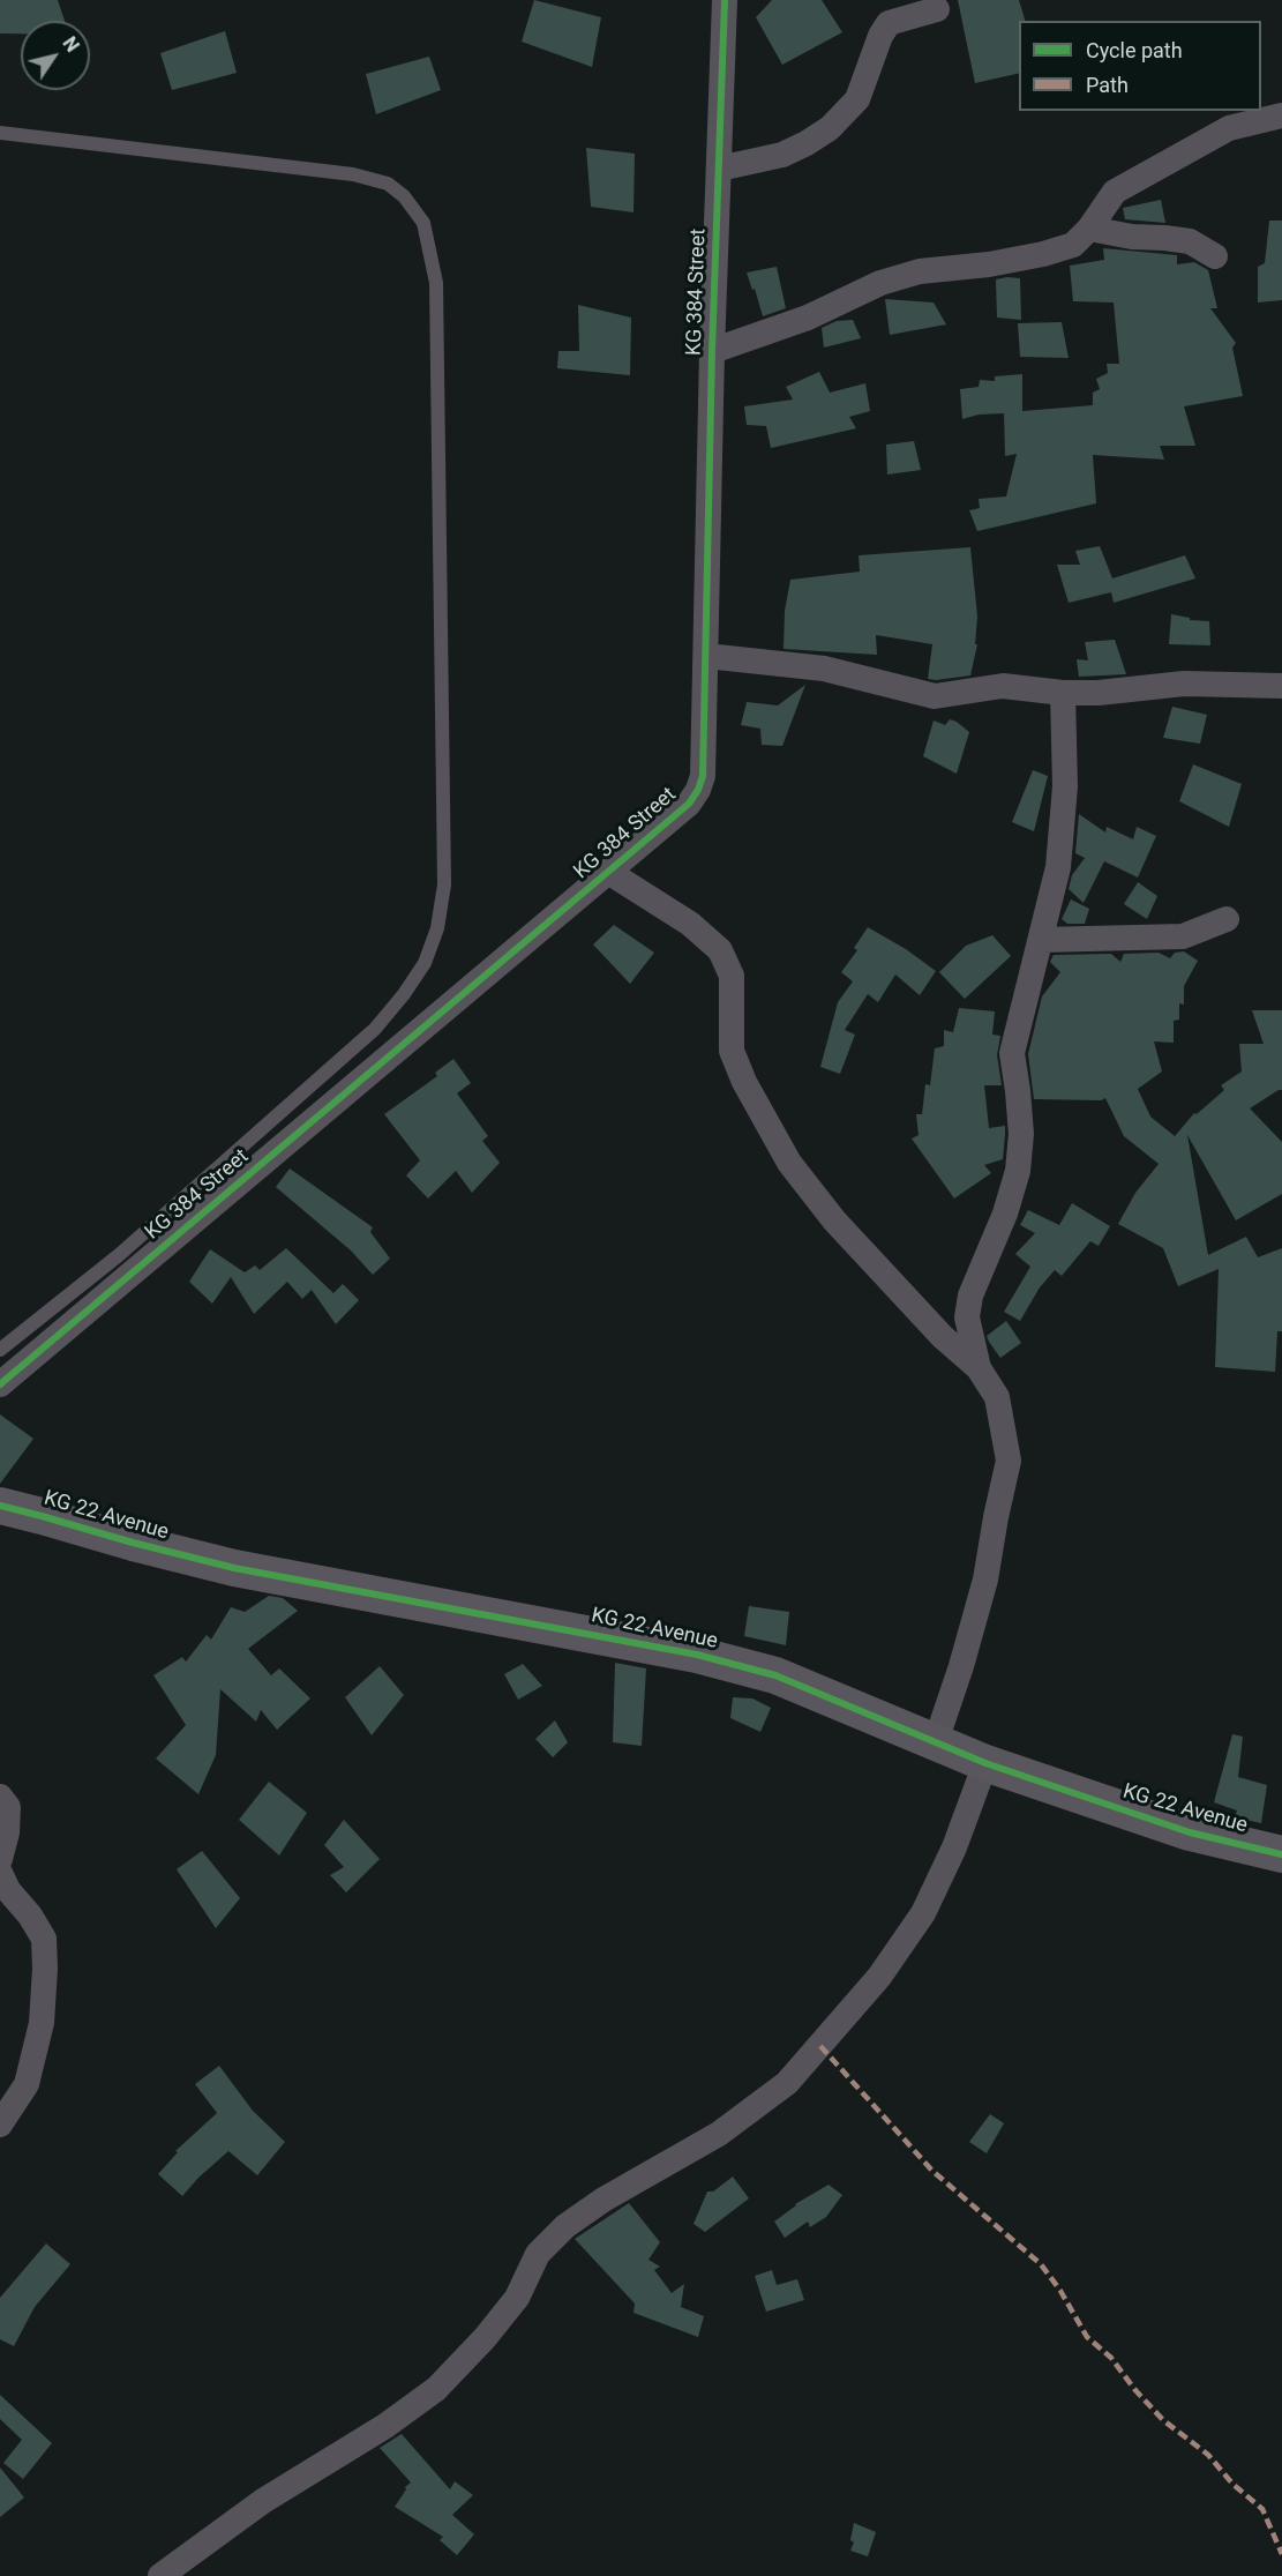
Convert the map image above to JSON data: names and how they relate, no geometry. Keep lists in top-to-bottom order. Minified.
{"streets":{"street":["KG 384 Street","KG 22 Avenue"]},"legend":["Cycle path","Path"],"north":"top right"}
